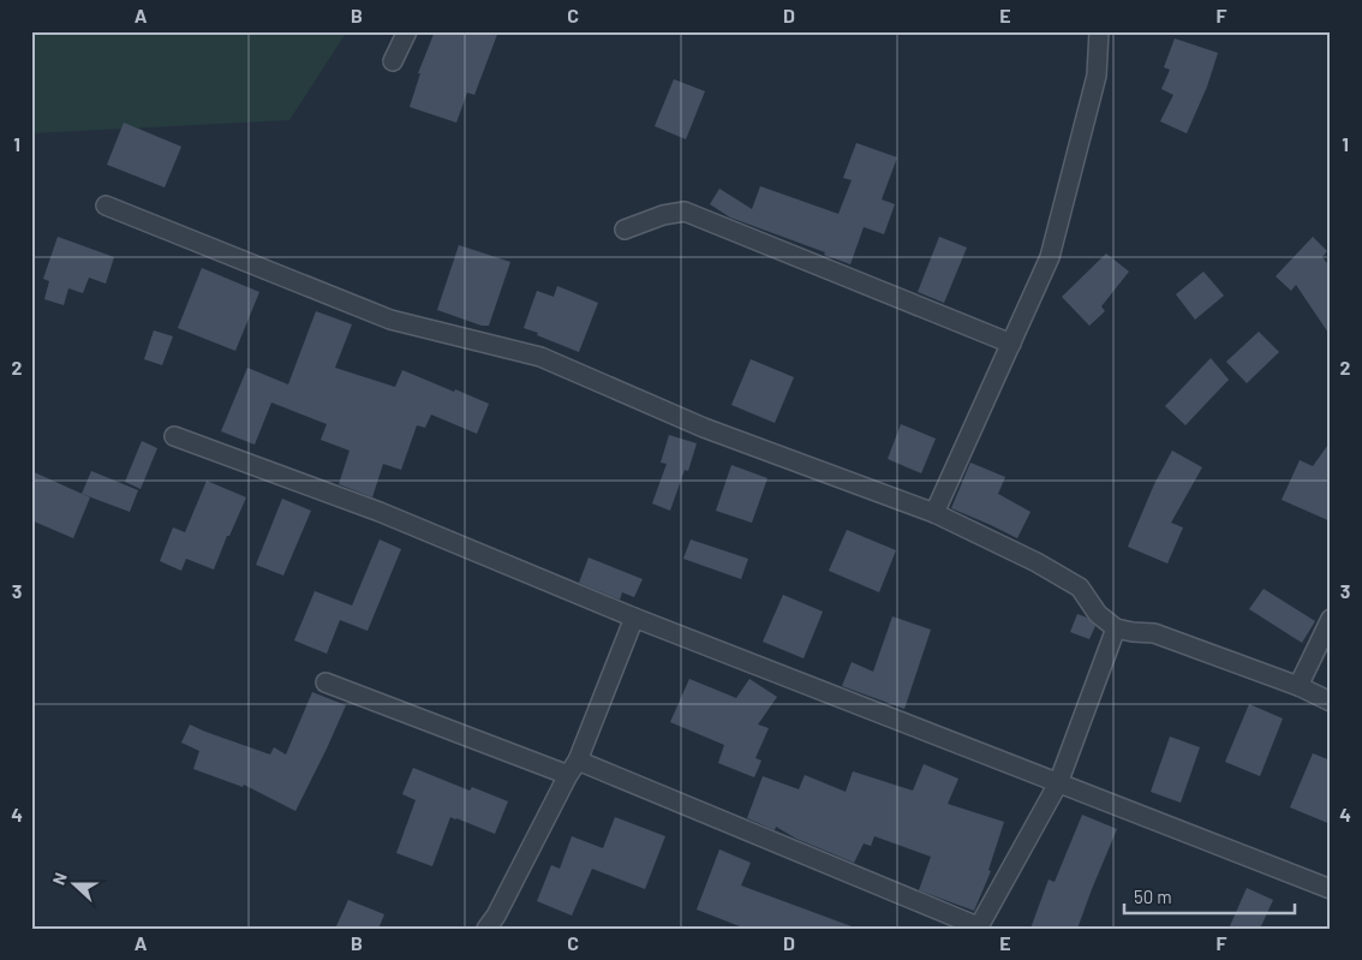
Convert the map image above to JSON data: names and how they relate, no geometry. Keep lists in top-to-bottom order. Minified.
{"scale_bar":"50 m","north":"left","grid":{"columns":["A","B","C","D","E","F"],"rows":["1","2","3","4"]}}
